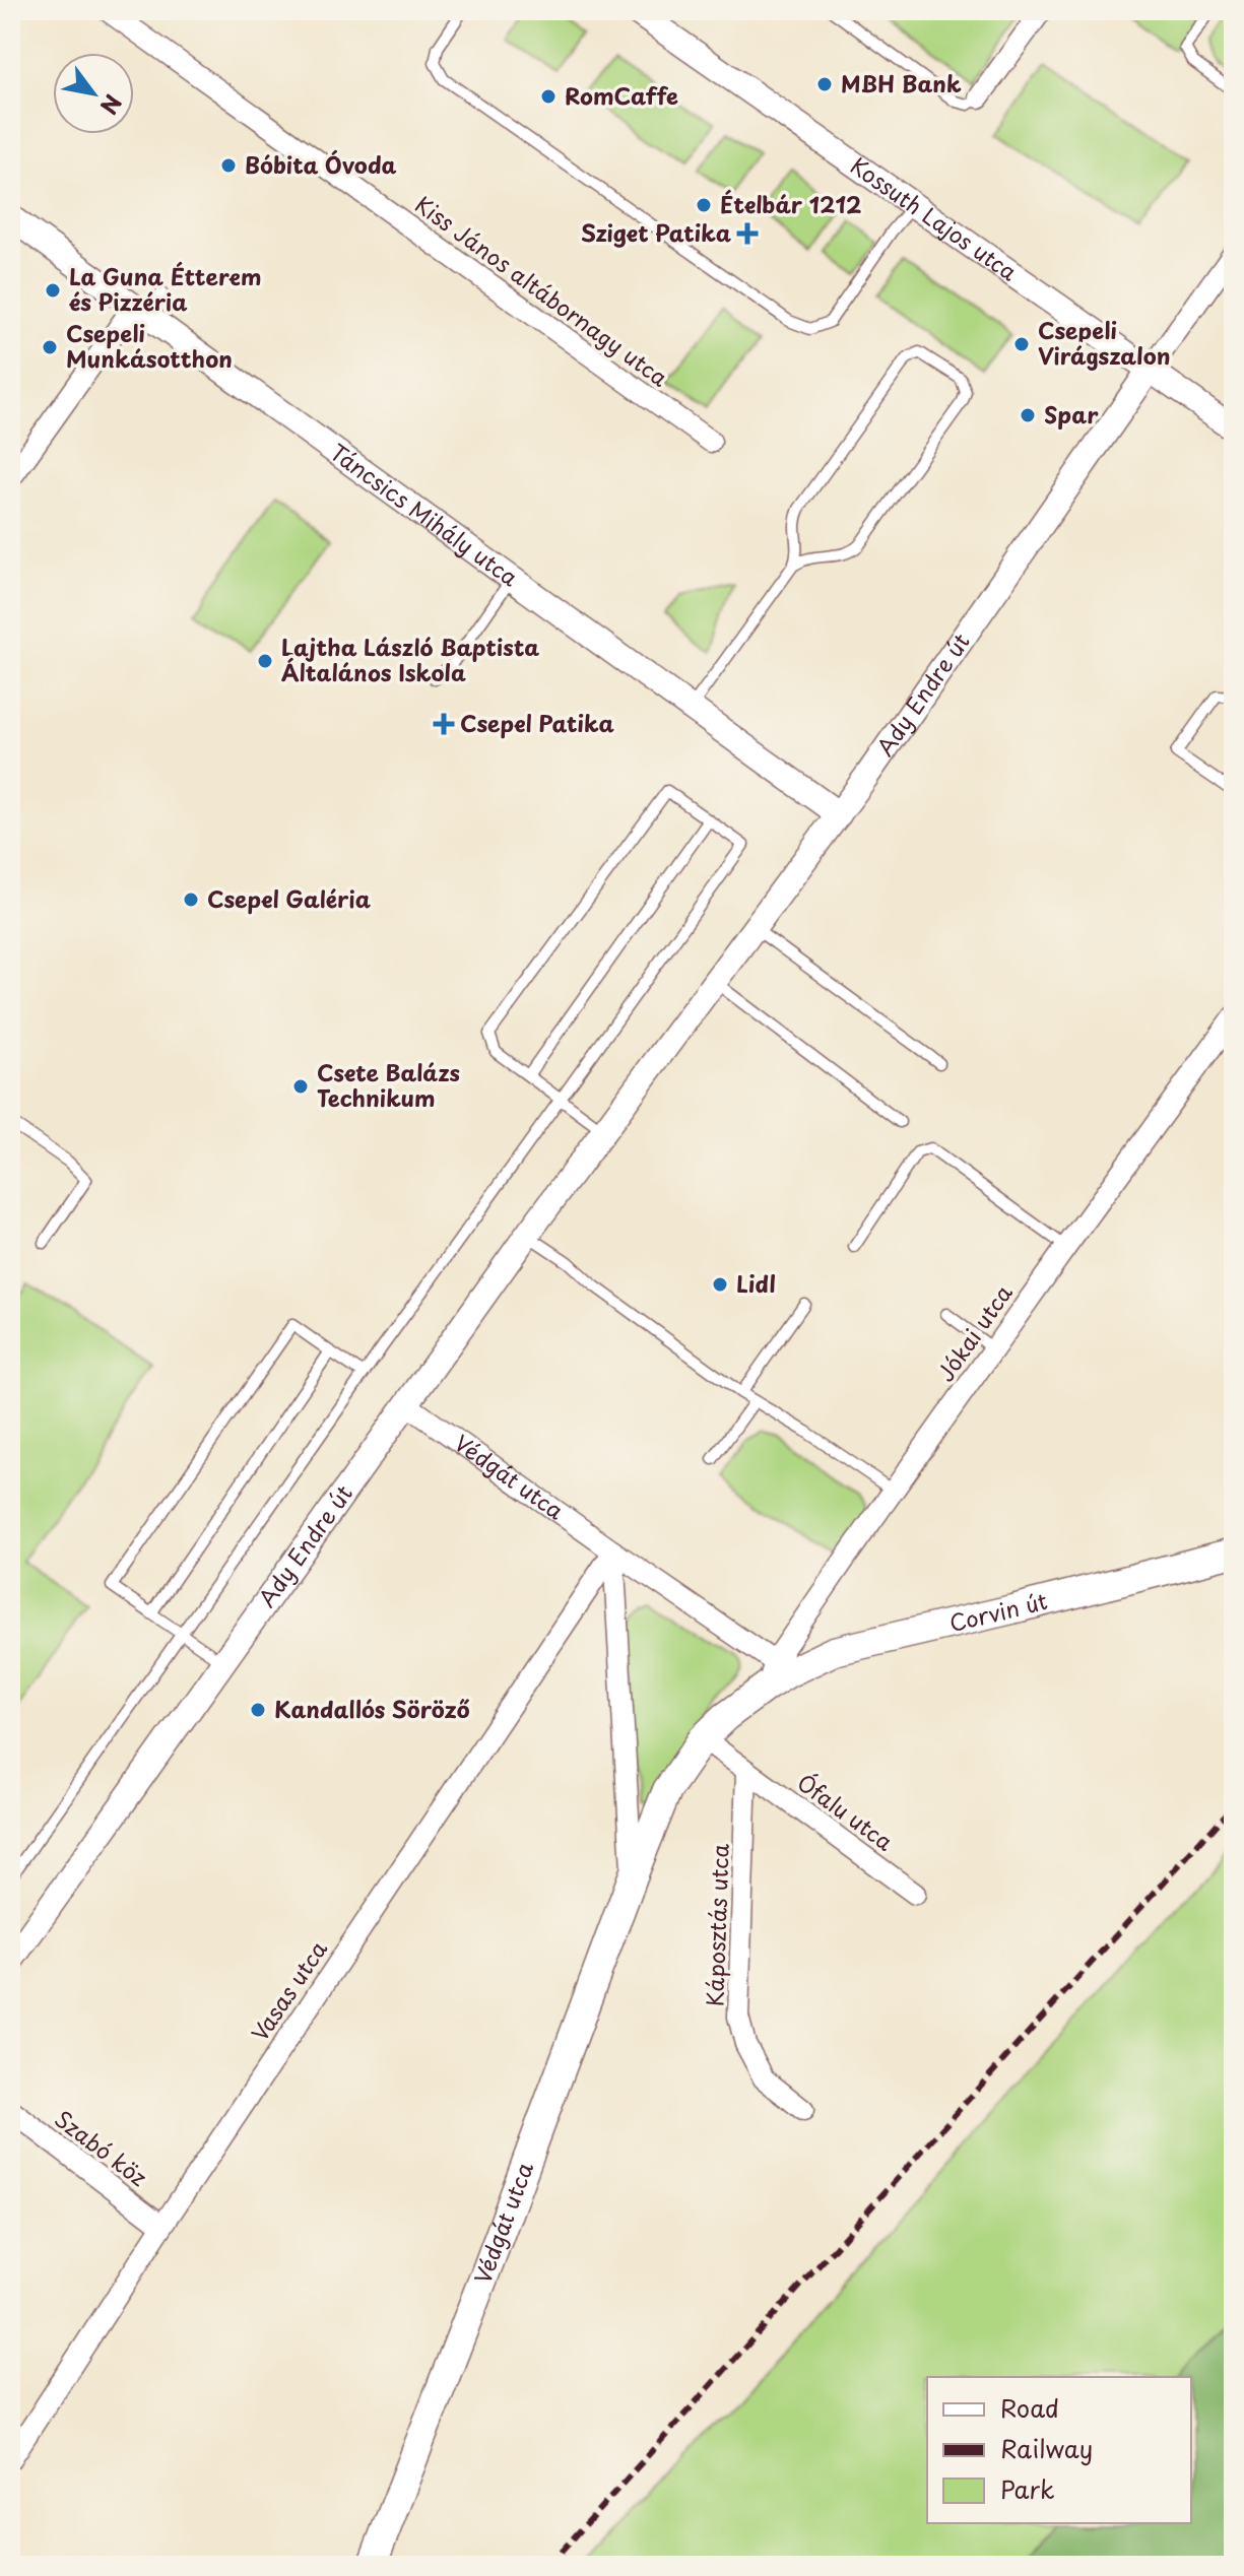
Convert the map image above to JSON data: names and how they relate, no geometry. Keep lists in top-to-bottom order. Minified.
{"streets":{"main road":["Védgát utca","Corvin út"],"street":["Kossuth Lajos utca","Kiss János altábornagy utca","Táncsics Mihály utca","Ady Endre út","Jókai utca","Ófalu utca","Káposztás utca","Vasas utca","Szabó köz"]},"crossings":[["Kossuth Lajos utca","Ady Endre út"],["Táncsics Mihály utca","Ady Endre út"],["Ady Endre út","Védgát utca"],["Jókai utca","Védgát utca"],["Jókai utca","Corvin út"],["Védgát utca","Corvin út"],["Védgát utca","Vasas utca"],["Ófalu utca","Káposztás utca"],["Vasas utca","Szabó köz"]],"places":{"other":["MBH Bank","RomCaffe","Bóbita Óvoda","Ételbár 1212","La Guna Étterem és Pizzéria","Csepeli Virágszalon","Csepeli Munkásotthon","Spar","Lajtha László Baptista Általános Iskola","Csepel Galéria","Csete Balázs Technikum","Lidl","Kandallós Söröző"],"health":["Sziget Patika","Csepel Patika"]},"legend":["Road","Railway","Park"],"north":"bottom right"}
